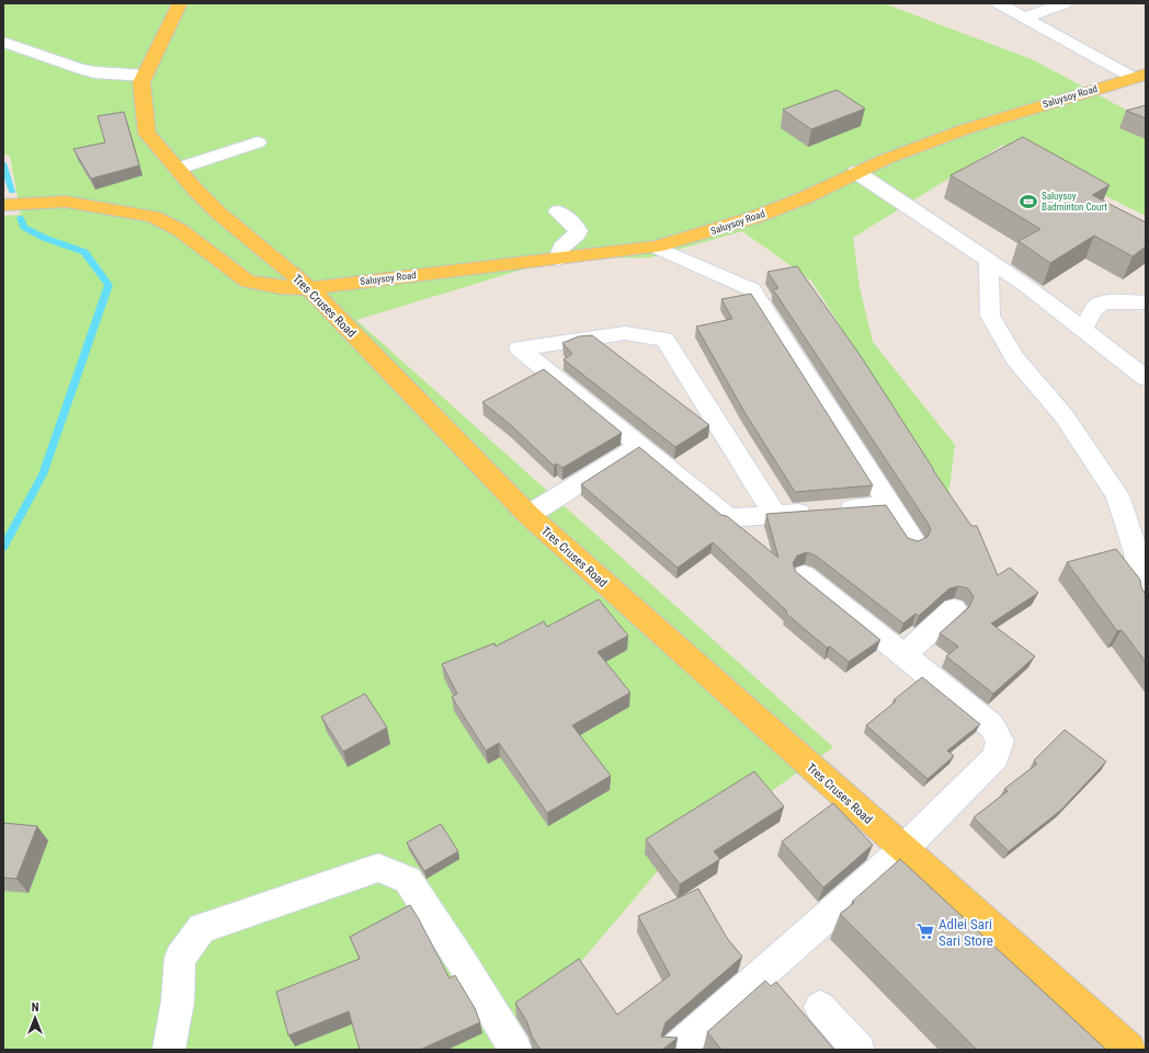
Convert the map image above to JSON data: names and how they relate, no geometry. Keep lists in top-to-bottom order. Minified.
{"streets":{"main road":["Saluysoy Road","Tres Cruses Road"]},"crossings":[["Saluysoy Road","Tres Cruses Road"]],"places":{"sports":["Saluysoy Badminton Court"],"supermarket":["Adlei Sari Sari Store"]},"north":"top"}
